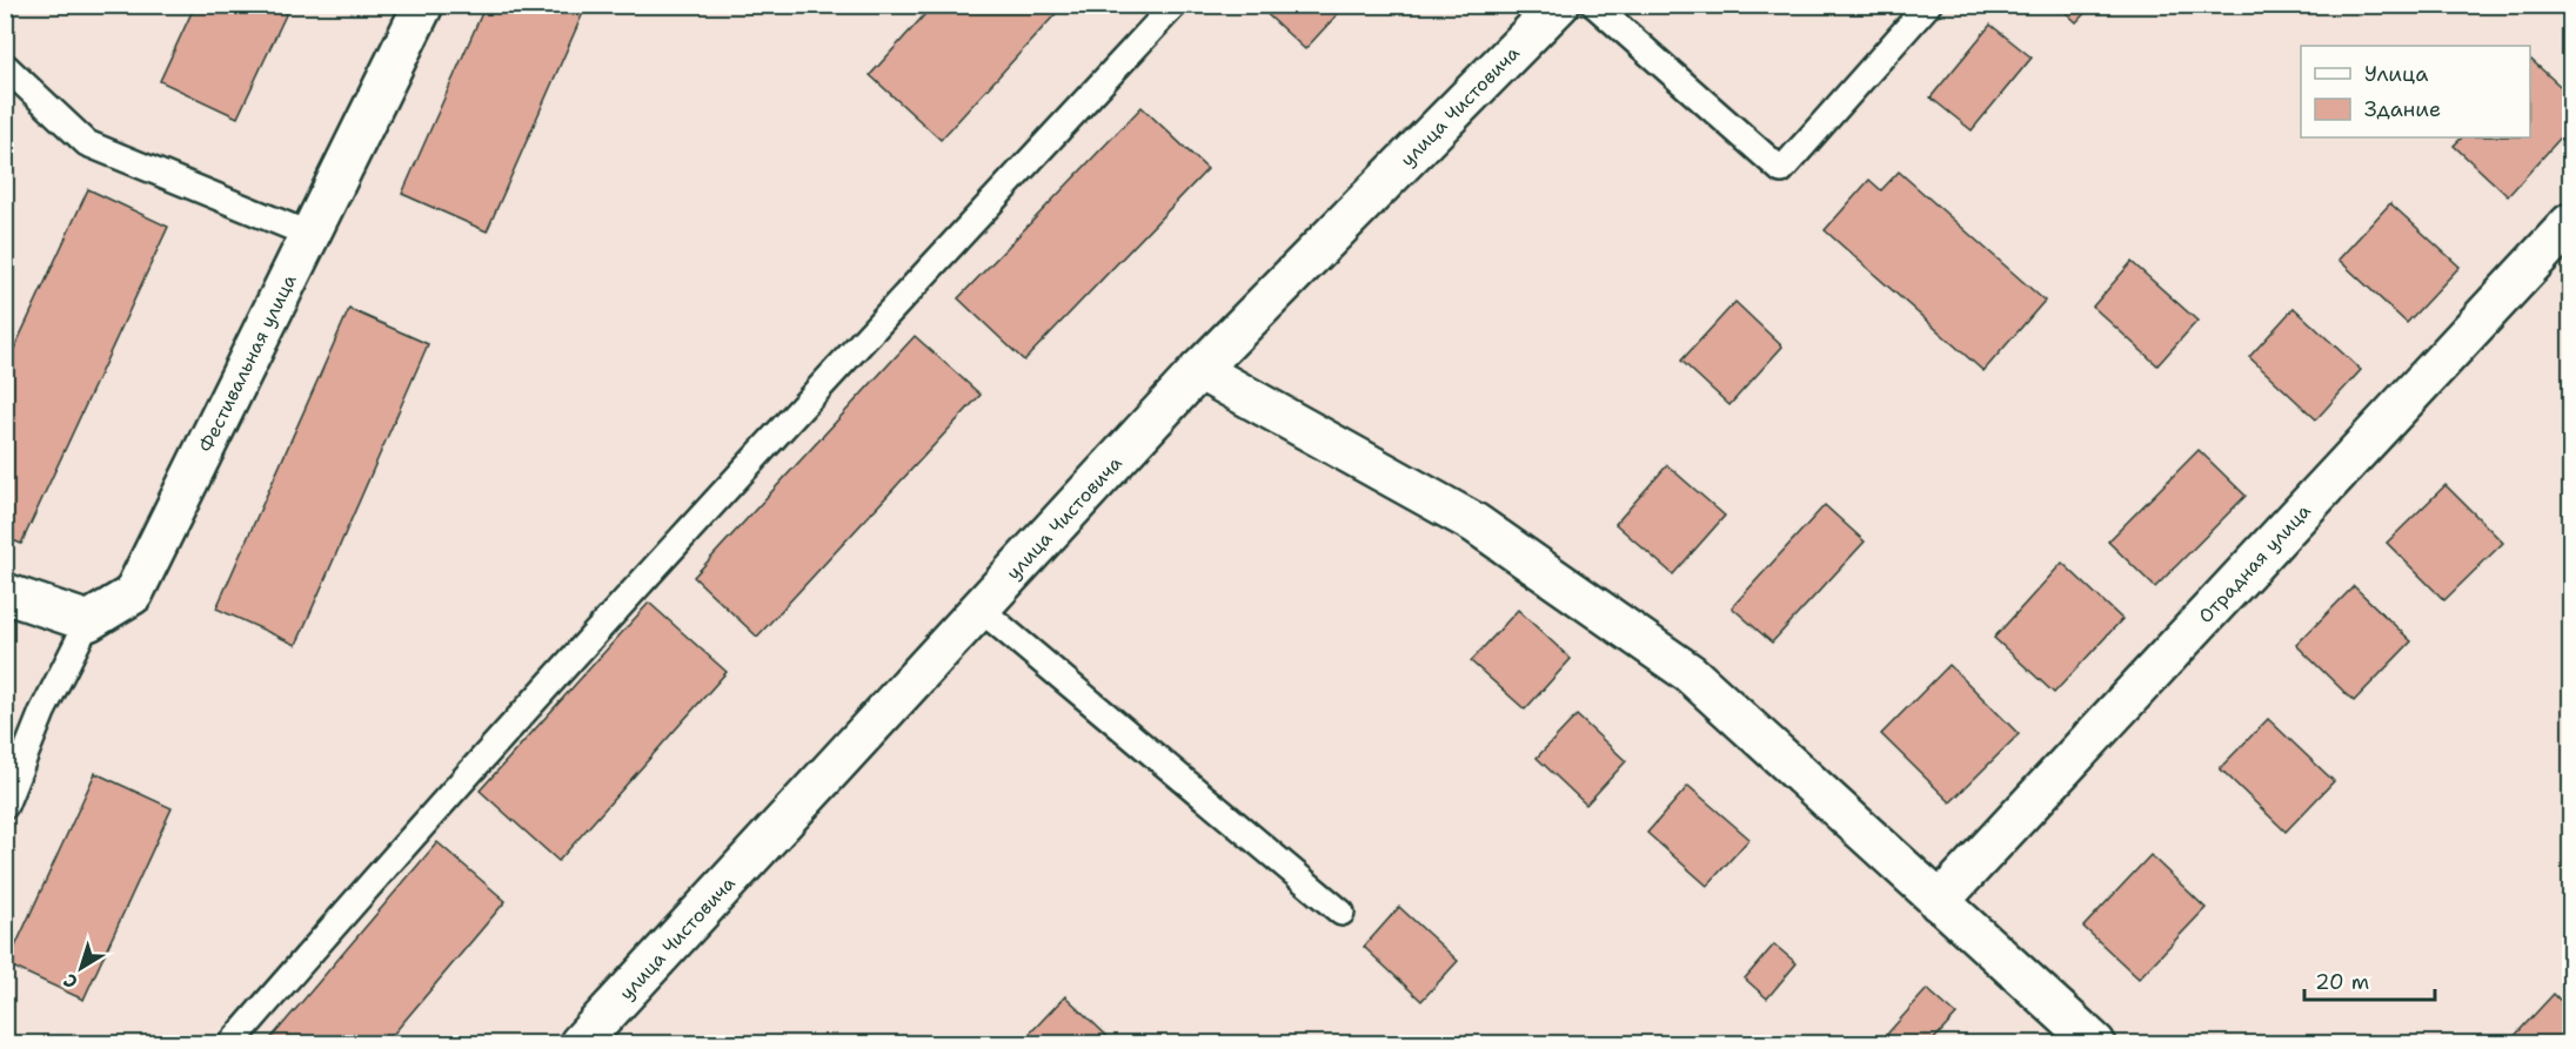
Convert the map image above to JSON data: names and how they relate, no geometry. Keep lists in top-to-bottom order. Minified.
{"streets":{"street":["улица Чистовича","Фестивальная улица","Отрадная улица"]},"legend":["Улица","Здание"],"scale_bar":"20 m","north":"bottom left"}
